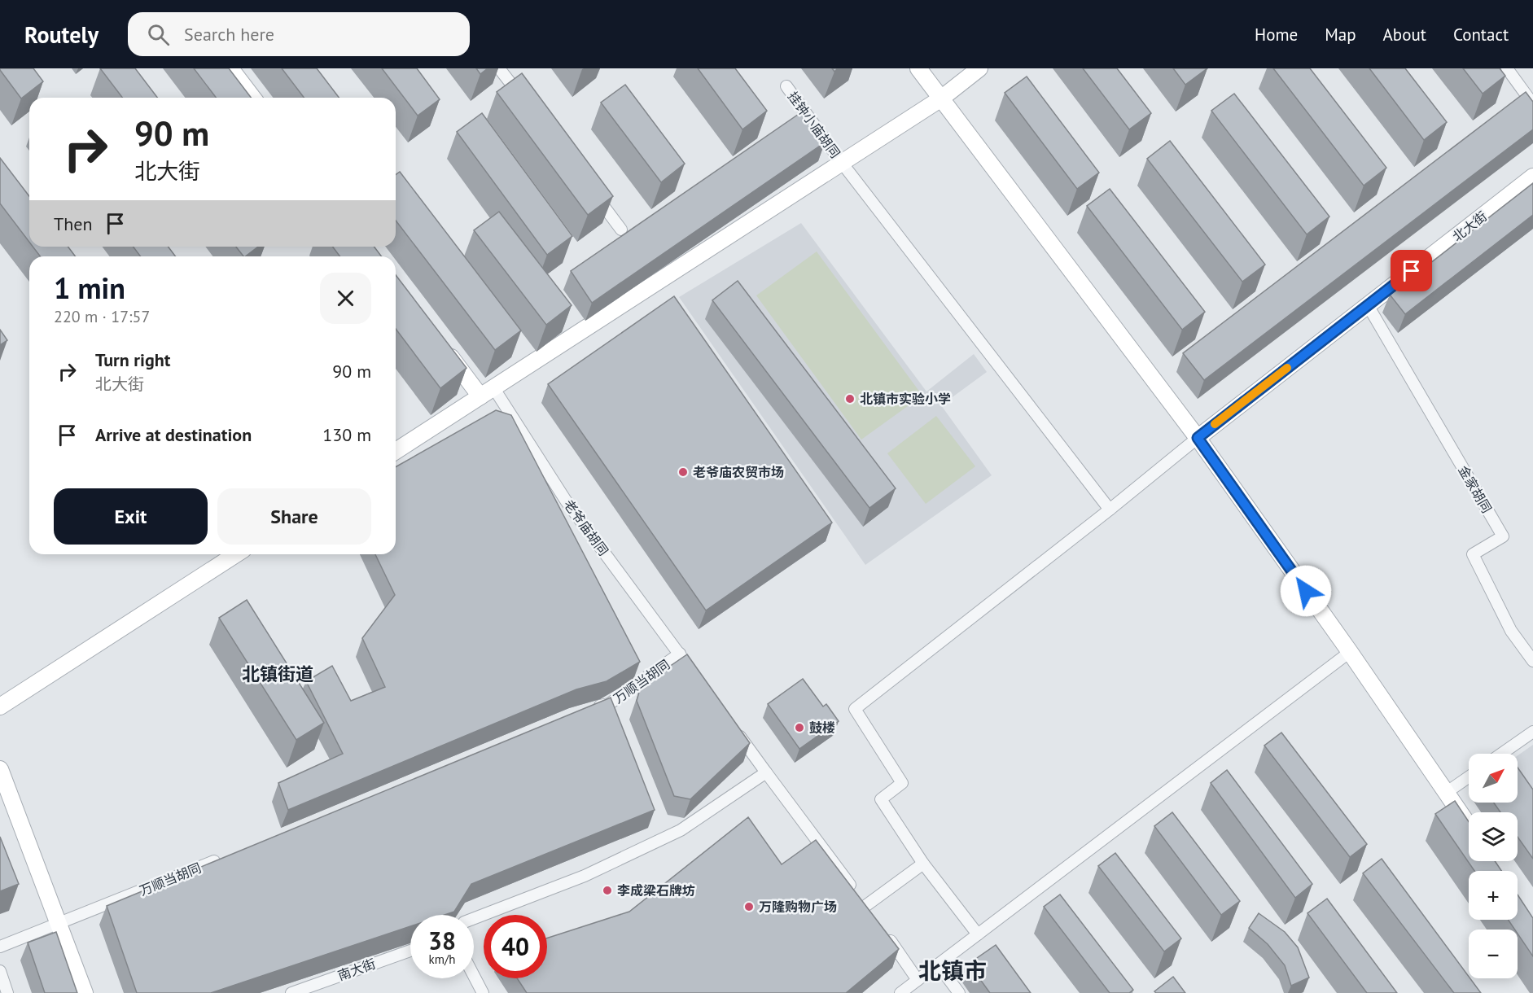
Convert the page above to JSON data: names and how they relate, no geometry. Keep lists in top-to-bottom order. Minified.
{"streets":{"street":["挂钟小庙胡同","北大街","金家胡同","老爷庙胡同","万顺当胡同","南大街"]},"crossings":[["北大街","金家胡同"],["老爷庙胡同","万顺当胡同"]],"districts":["北镇街道","北镇市"],"places":["北镇市实验小学","老爷庙农贸市场","鼓楼","李成梁石牌坊","万隆购物广场"],"north":"top right","page":{"header":"Routely","search":"Search here","nav":["Home","Map","About","Contact"],"turn":["90 m","北大街"],"then":"Then","heading":["1 min","220 m · 17:57"],"list":[{"name":"Turn right","note":"北大街","value":"90 m"},{"name":"Arrive at destination","value":"130 m"}],"buttons":["Exit","Share"],"map_buttons":["+","−"],"speed":"38 km/h","limit":"40"}}
